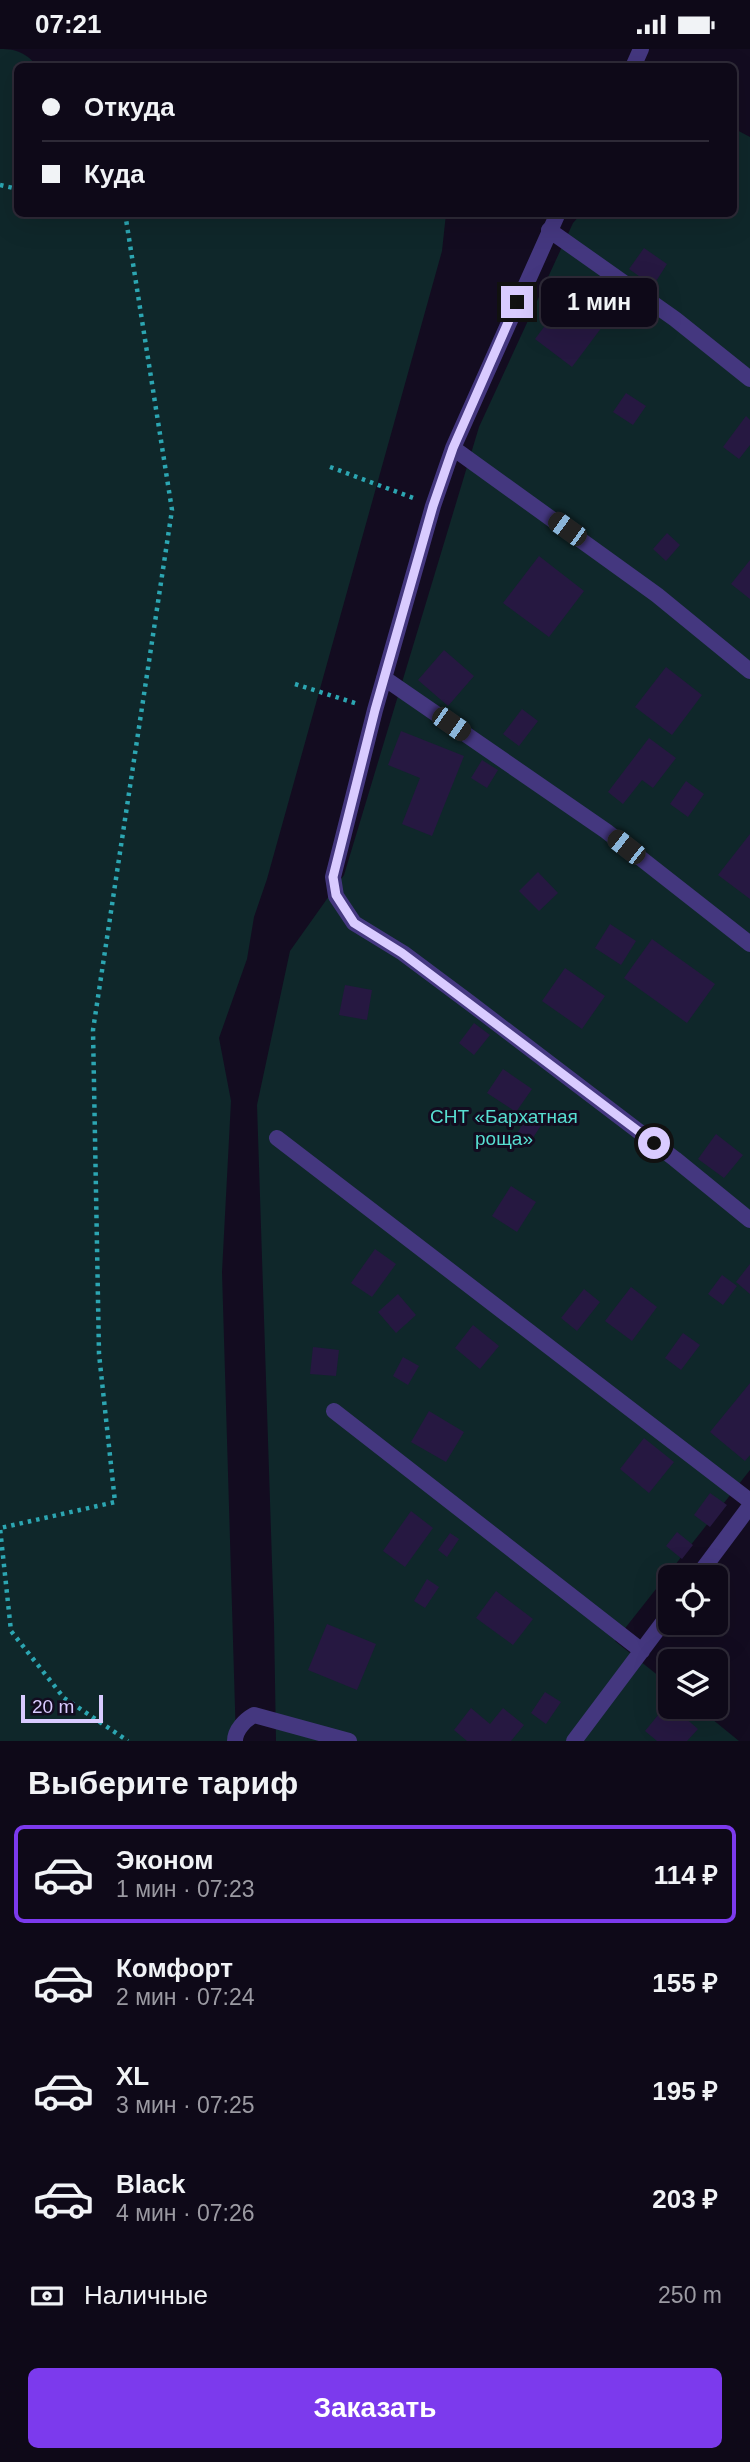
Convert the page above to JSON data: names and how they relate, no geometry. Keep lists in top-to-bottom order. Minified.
{"parks":["СНТ «Бархатная роща»"],"scale_bar":"20 m","page":{"status":"07:21","banner":["Откуда","Куда"],"bubble":"1 мин","scale":"20 m","heading":"Выберите тариф","list":[{"name":"Эконом","note":"1 мин · 07:23","value":"114 ₽"},{"name":"Комфорт","note":"2 мин · 07:24","value":"155 ₽"},{"name":"XL","note":"3 мин · 07:25","value":"195 ₽"},{"name":"Black","note":"4 мин · 07:26","value":"203 ₽"}],"pay":["Наличные","250 m"],"buttons":"Заказать"}}
